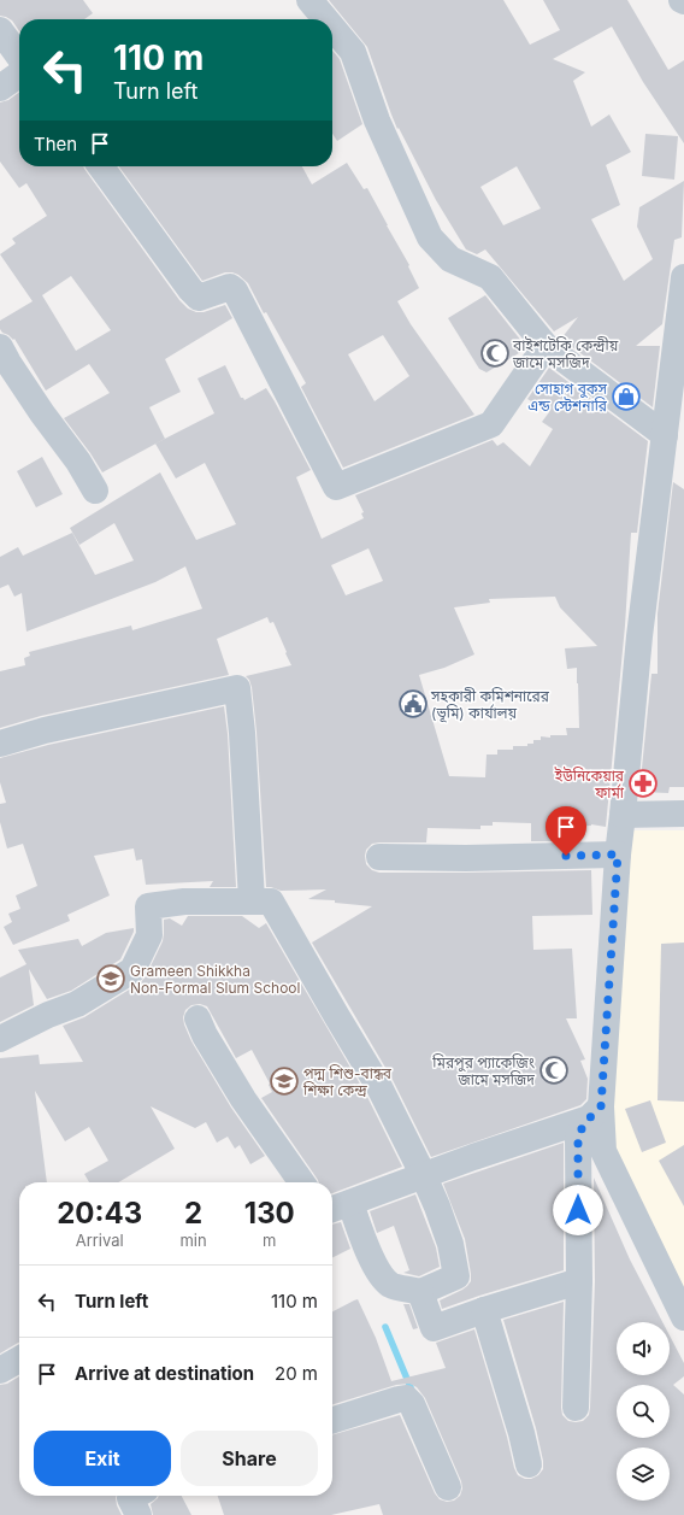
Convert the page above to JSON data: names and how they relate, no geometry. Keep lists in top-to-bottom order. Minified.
{"places":{"mosque":["বাইশটেকি কেন্দ্রীয় জামে মসজিদ","মিরপুর প্যাকেজিং জামে মসজিদ"],"shop":["সোহাগ বুকস এন্ড স্টেশনারি"],"public building":["সহকারী কমিশনারের (ভূমি) কার্যালয়"],"pharmacy":["ইউনিকেয়ার ফার্মা"],"school or university":["Grameen Shikkha Non-Formal Slum School","পদ্ম শিশু-বান্ধব শিক্ষা কেন্দ্র"]},"page":{"turn":["110 m","Turn left"],"then":"Then","eta":["20:43","Arrival","2","min","130","m"],"list":[{"name":"Turn left","value":"110 m"},{"name":"Arrive at destination","value":"20 m"}],"buttons":["Exit","Share"]}}
